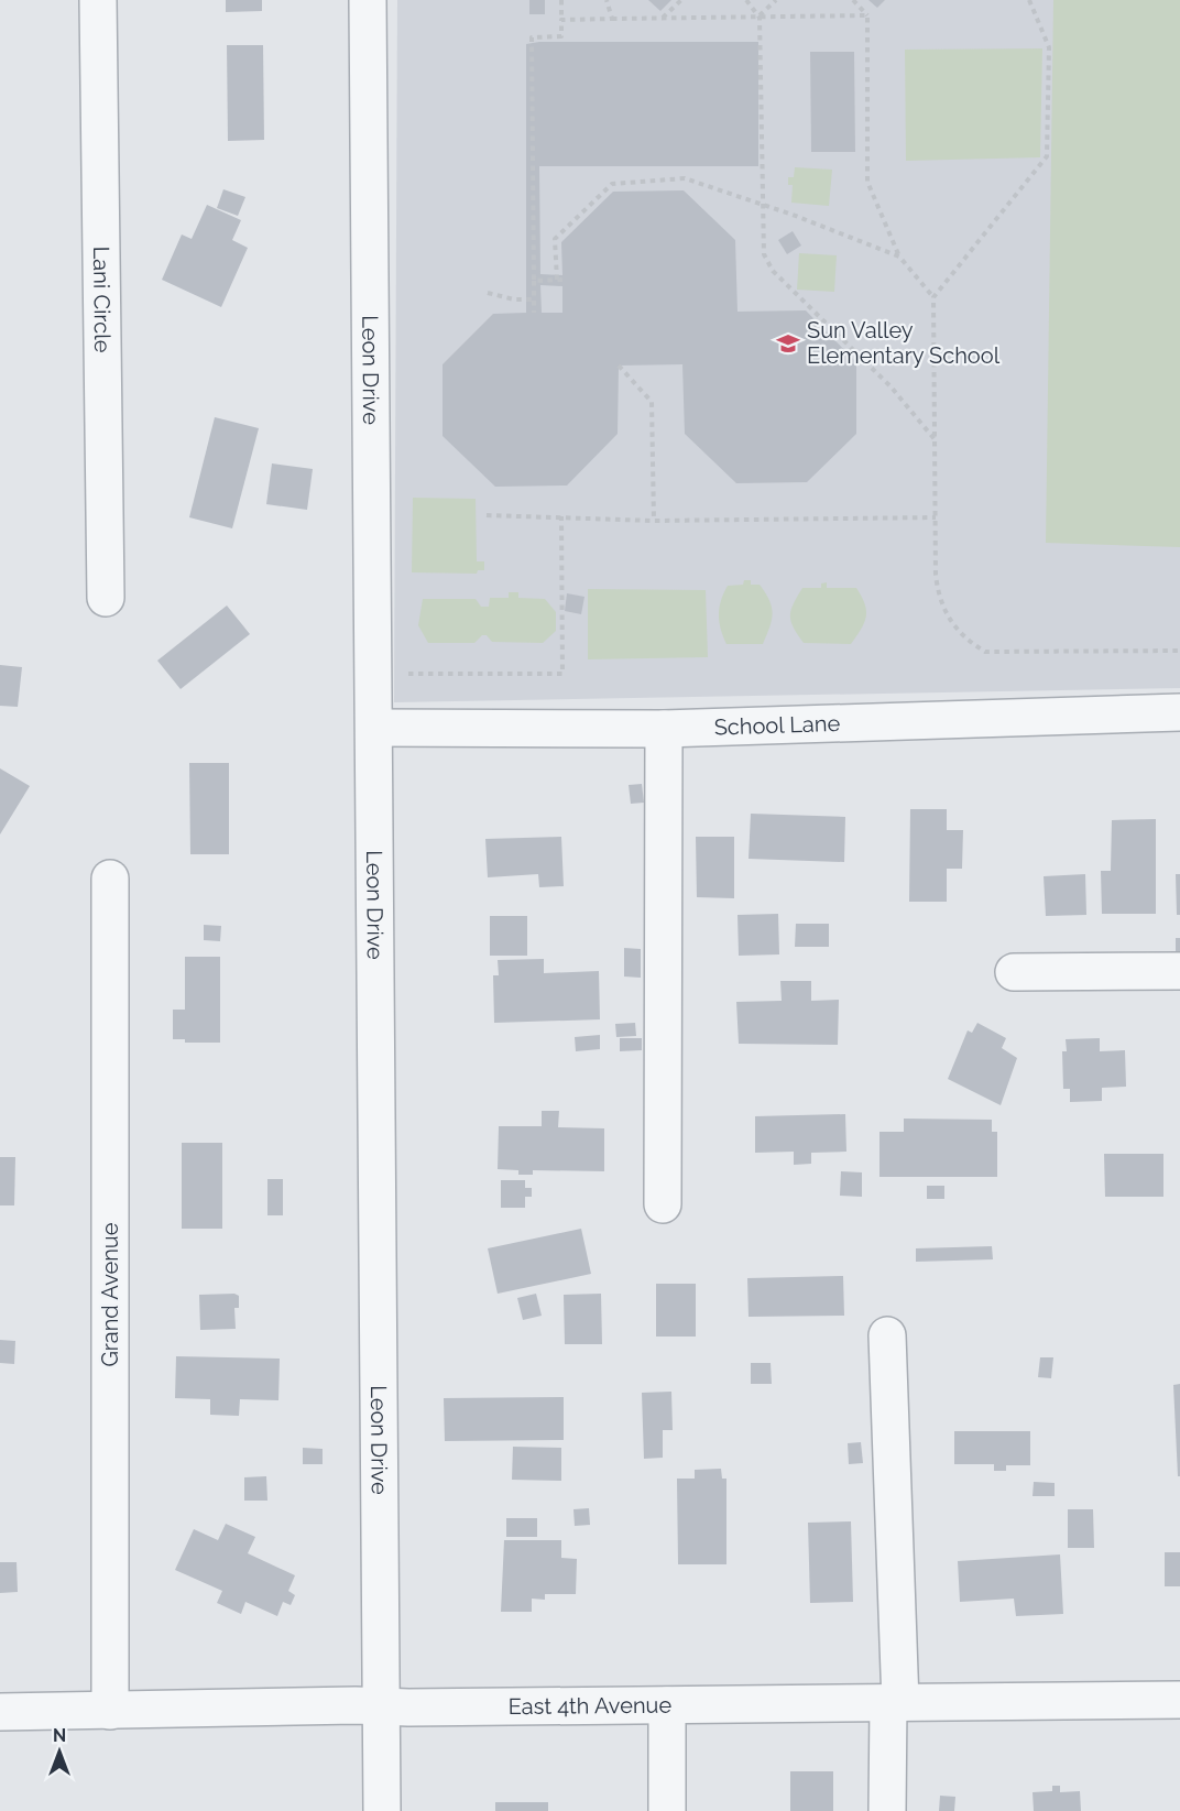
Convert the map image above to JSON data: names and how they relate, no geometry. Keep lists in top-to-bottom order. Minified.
{"streets":{"street":["Lani Circle","Leon Drive","School Lane","Grand Avenue","East 4th Avenue"]},"crossings":[["Leon Drive","School Lane"],["Leon Drive","East 4th Avenue"],["Grand Avenue","East 4th Avenue"]],"places":{"school or university":["Sun Valley Elementary School"]},"north":"top"}
